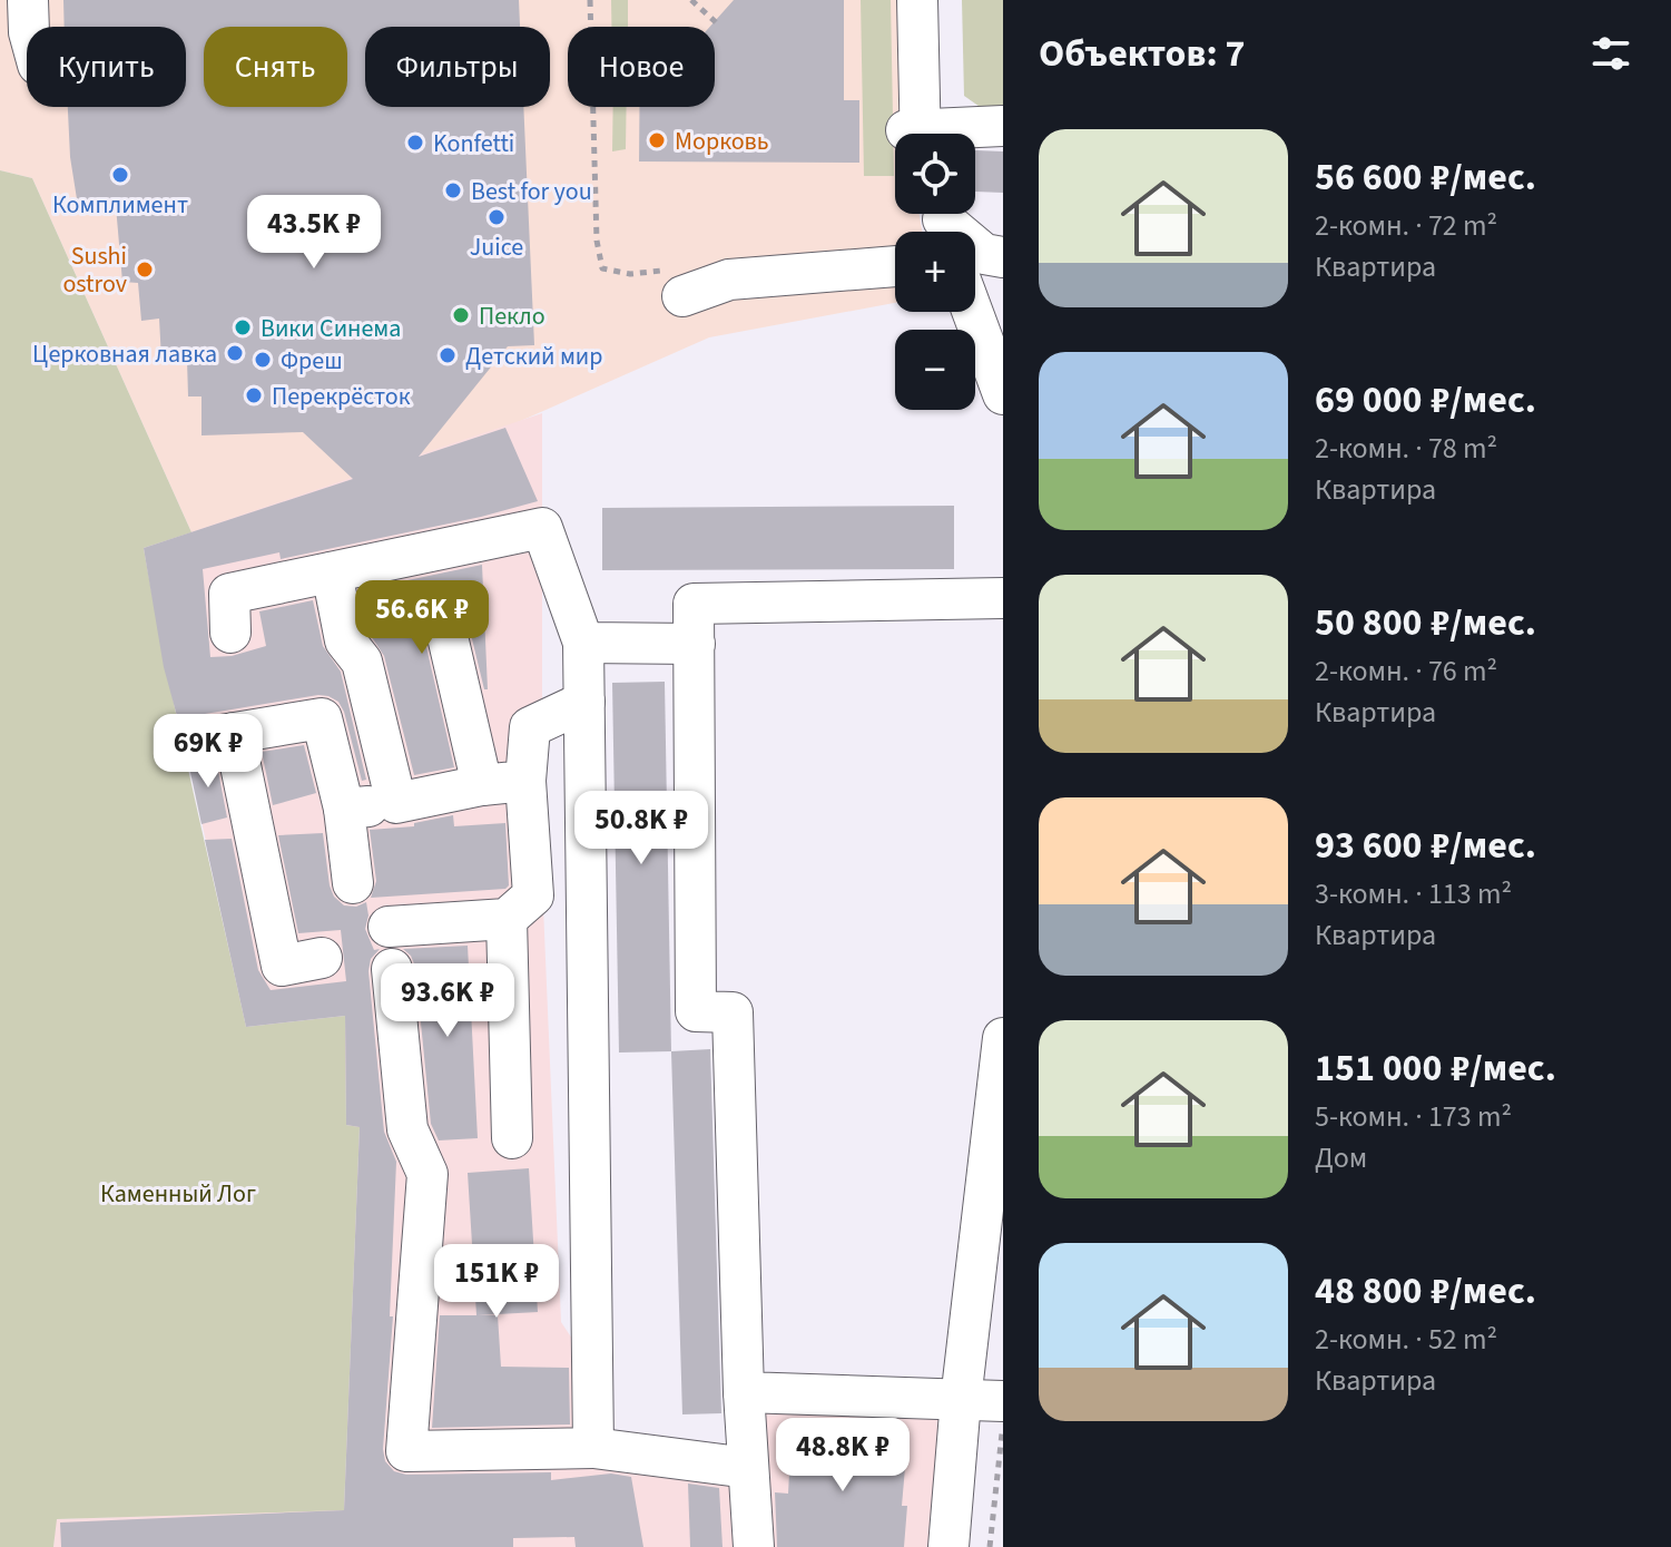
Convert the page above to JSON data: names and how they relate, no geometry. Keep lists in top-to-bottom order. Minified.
{"parks":["Каменный Лог"],"places":["Морковь","Konfetti","Комплимент","Best for you","Juice","Sushi ostrov","Пекло","Вики Синема","Церковная лавка","Детский мир","Фреш","Перекрёсток"],"page":{"heading":"Объектов: 7","chip":["Купить","Снять","Фильтры","Новое"],"list":[{"name":"56 600 ₽/мес.","note":"2-комн. · 72 m² · Квартира"},{"name":"69 000 ₽/мес.","note":"2-комн. · 78 m² · Квартира"},{"name":"50 800 ₽/мес.","note":"2-комн. · 76 m² · Квартира"},{"name":"93 600 ₽/мес.","note":"3-комн. · 113 m² · Квартира"},{"name":"151 000 ₽/мес.","note":"5-комн. · 173 m² · Дом"},{"name":"48 800 ₽/мес.","note":"2-комн. · 52 m² · Квартира"}],"map_buttons":["+","−"],"price":["43.5K ₽","56.6K ₽","69K ₽","50.8K ₽","93.6K ₽","151K ₽","48.8K ₽"]}}
